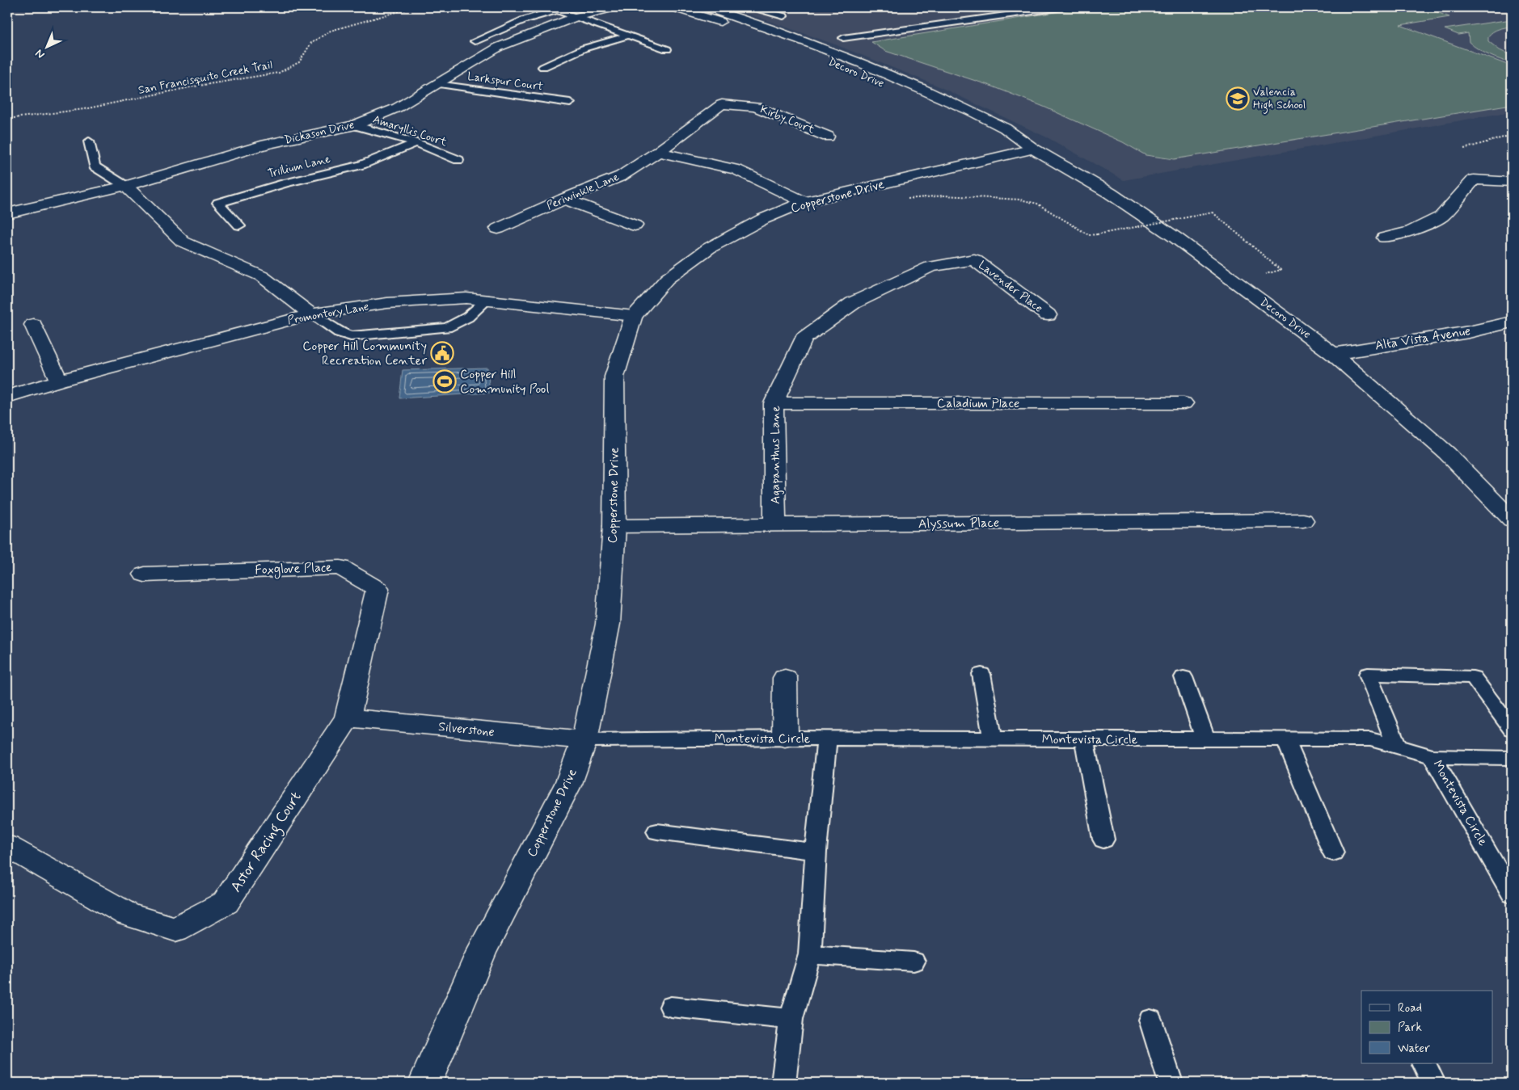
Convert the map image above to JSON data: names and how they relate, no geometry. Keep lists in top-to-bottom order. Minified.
{"streets":{"street":["Decoro Drive","Kirby Court","Dickason Drive","Periwinkle Lane","Copperstone Drive","Lavender Place","Promontory Lane","Alta Vista Avenue","Caladium Place","Agapanthus Lane","Alyssum Place","Foxglove Place","Silverstone","Astor Racing Court"],"lane":["Larkspur Court","Amaryllis Court","Trillium Lane","Montevista Circle"],"path":["San Francisquito Creek Trail"]},"crossings":[["Decoro Drive","Copperstone Drive"],["Decoro Drive","Alta Vista Avenue"],["Larkspur Court","Dickason Drive"],["Kirby Court","Periwinkle Lane"],["Amaryllis Court","Dickason Drive"],["Amaryllis Court","Trillium Lane"],["Copperstone Drive","Promontory Lane"],["Copperstone Drive","Alyssum Place"],["Copperstone Drive","Silverstone"],["Copperstone Drive","Montevista Circle"],["Lavender Place","Agapanthus Lane"],["Caladium Place","Agapanthus Lane"],["Agapanthus Lane","Alyssum Place"],["Foxglove Place","Silverstone"],["Foxglove Place","Astor Racing Court"],["Silverstone","Montevista Circle"],["Silverstone","Astor Racing Court"]],"places":{"school or university":["Valencia High School"],"public building":["Copper Hill Community Recreation Center"],"sports":["Copper Hill Community Pool"]},"legend":["Road","Park","Water"],"north":"bottom left"}
